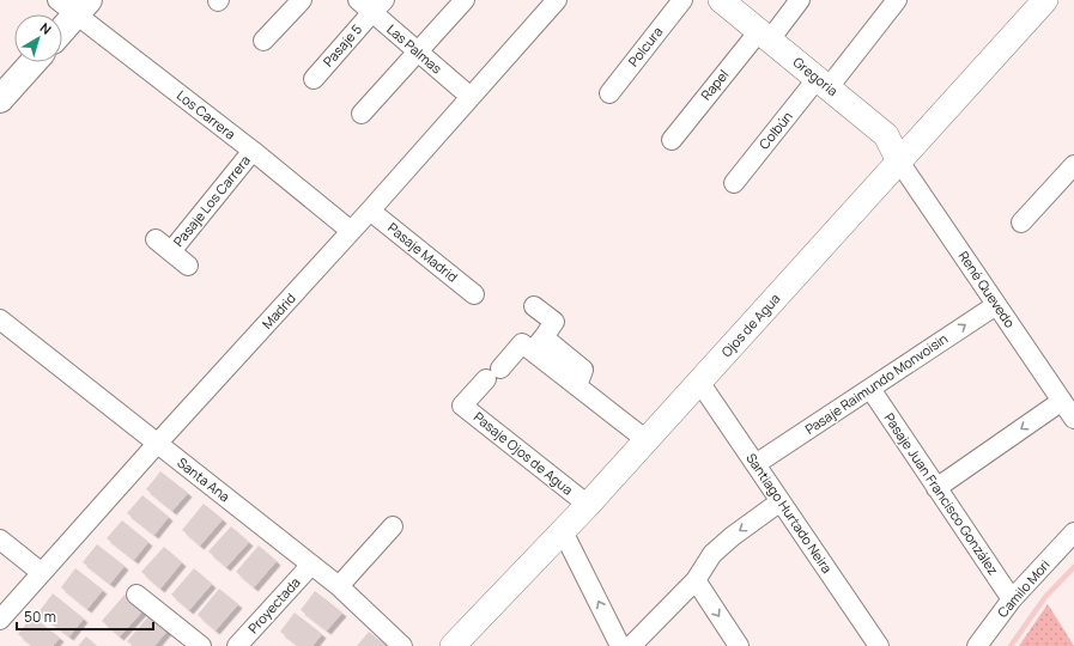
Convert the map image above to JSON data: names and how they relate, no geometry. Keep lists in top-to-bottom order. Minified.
{"streets":{"street":["Pasaje 5","Polcura","Las Palmas","Gregoria","Rapel","Los Carrera","Colbún","Pasaje Los Carrera","Pasaje Madrid","René Quevedo","Madrid","Ojos de Agua","Pasaje Raimundo Monvoisin","Pasaje Ojos de Agua","Santa Ana","Pasaje Juan Francisco González","Santiago Hurtado Neira","Camilo Mori","Proyectada"]},"crossings":[["Pasaje 5","Las Palmas"],["Las Palmas","Madrid"],["Gregoria","Rapel"],["Gregoria","Colbún"],["Gregoria","René Quevedo"],["Gregoria","Ojos de Agua"],["Los Carrera","Pasaje Los Carrera"],["Los Carrera","Madrid"],["Pasaje Madrid","Madrid"],["René Quevedo","Ojos de Agua"],["René Quevedo","Pasaje Raimundo Monvoisin"],["Madrid","Santa Ana"],["Ojos de Agua","Pasaje Ojos de Agua"],["Ojos de Agua","Santiago Hurtado Neira"],["Pasaje Raimundo Monvoisin","Pasaje Juan Francisco González"],["Pasaje Raimundo Monvoisin","Santiago Hurtado Neira"],["Santa Ana","Proyectada"],["Pasaje Juan Francisco González","Camilo Mori"]],"scale_bar":"50 m","north":"top right"}
